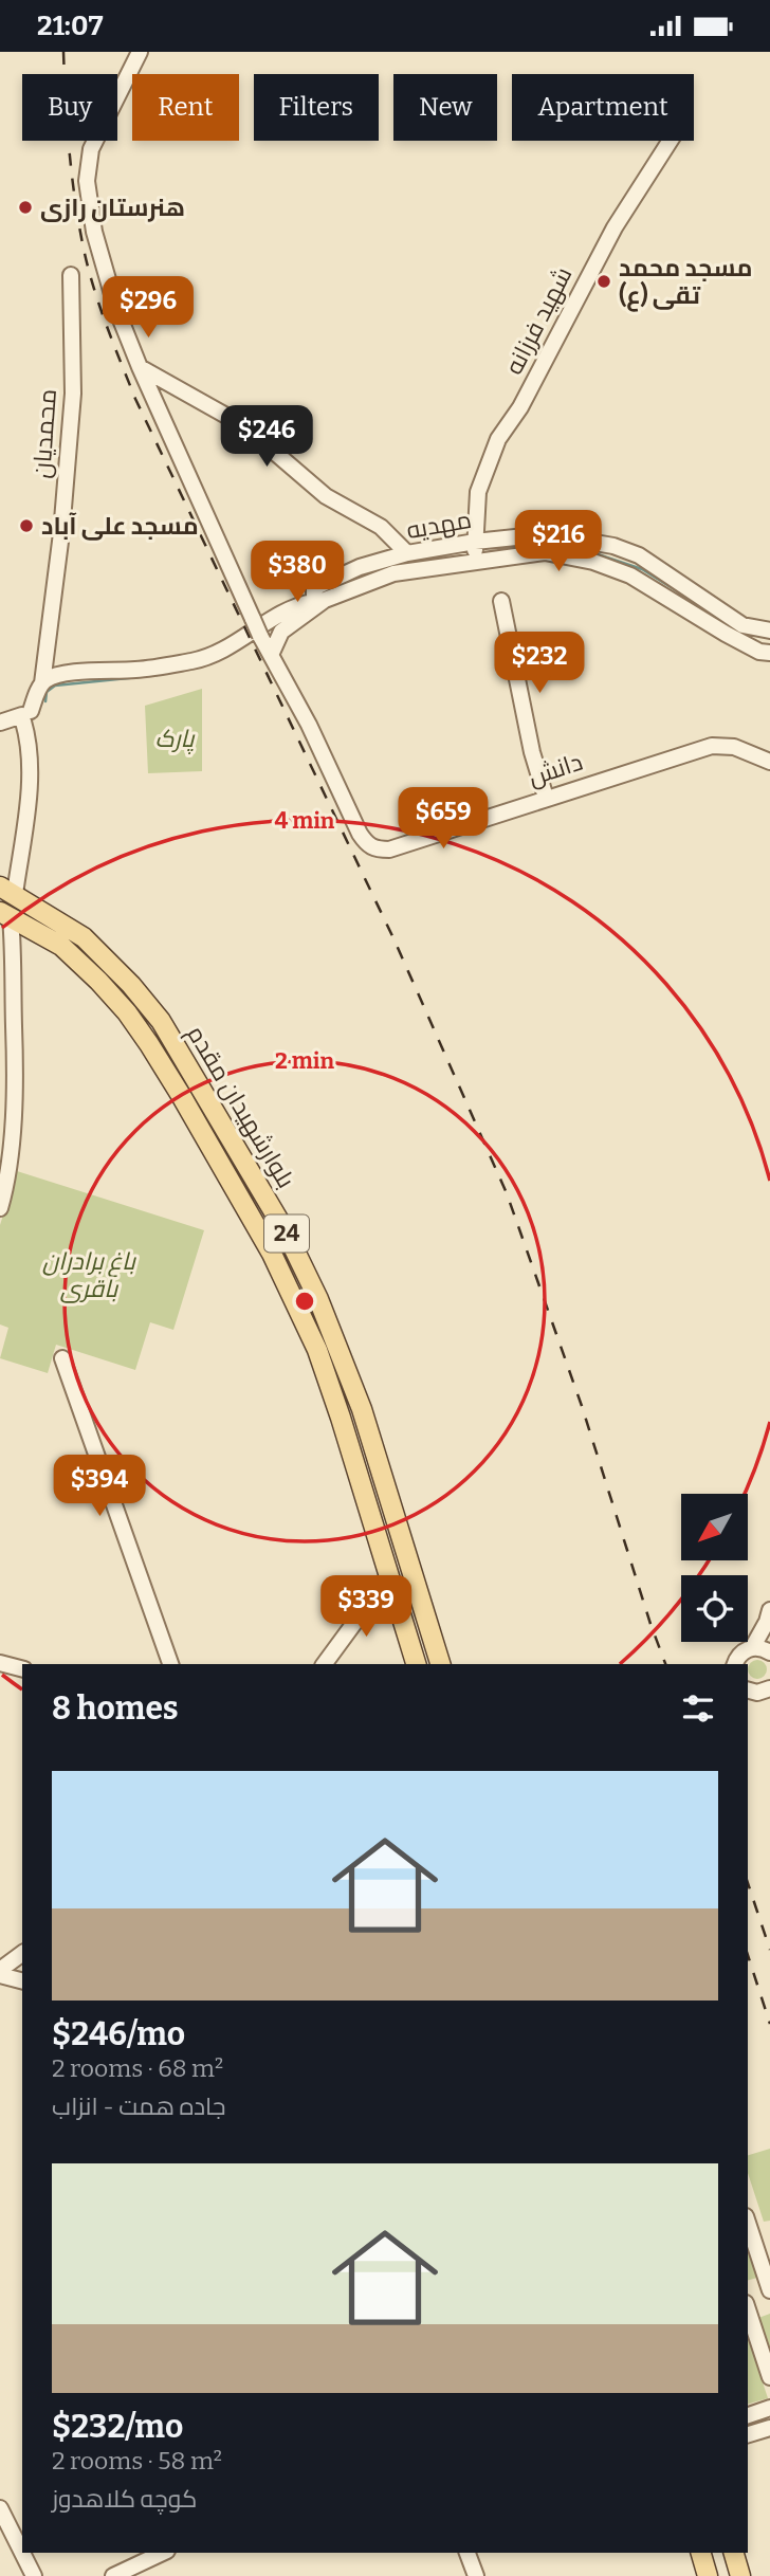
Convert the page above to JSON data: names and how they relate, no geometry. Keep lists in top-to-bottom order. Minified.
{"streets":{"main road":["بلوارشهیدان مقدم","24"],"street":["شهید فرزانه","محمدیان","مهدیه","دانش"]},"crossings":[["شهید فرزانه","مهدیه"]],"parks":["پارک","باغ برادران باقری"],"places":["هنرستان رازی","مسجد محمد تقی (ع)","مسجد علی آباد"],"north":"bottom left","page":{"status":"21:07","chip":["Buy","Rent","Filters","New","Apartment"],"price":["$296","$246","$216","$380","$232","$659","$394","$339"],"heading":"8 homes","list":[{"name":"$246/mo","note":"2 rooms · 68 m² · جاده همت - انزاب"},{"name":"$232/mo","note":"2 rooms · 58 m² · کوچه کلاهدوز"}]},"rings":["4 min","2 min"]}
